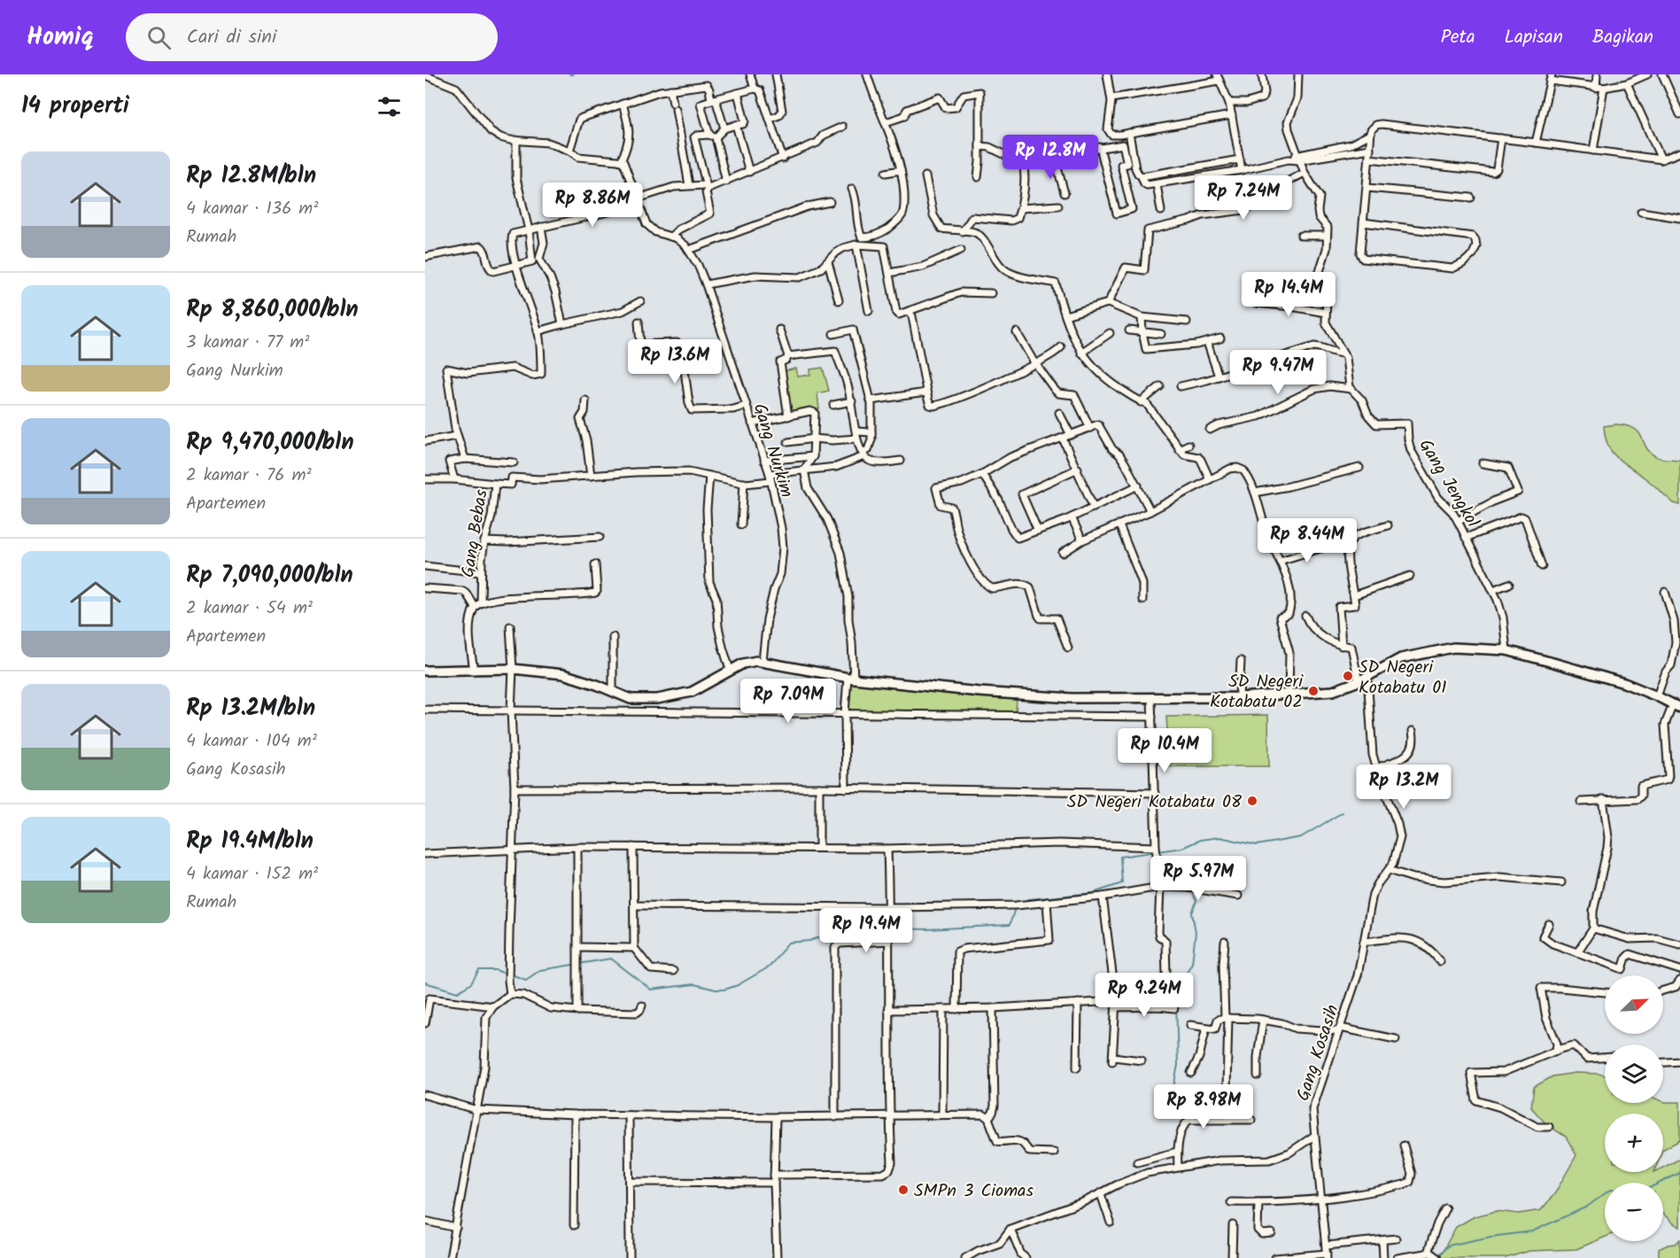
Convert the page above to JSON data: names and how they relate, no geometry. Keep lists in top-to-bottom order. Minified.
{"streets":{"street":["Gang Nurkim","Gang Jengkol","Gang Bebas","Gang Kosasih"]},"places":["SD Negeri Kotabatu 01","SD Negeri Kotabatu 02","SD Negeri Kotabatu 08","SMPn 3 Ciomas"],"north":"top right","page":{"header":"Homiq","search":"Cari di sini","nav":["Peta","Lapisan","Bagikan"],"heading":"14 properti","price":["Rp 12.8M","Rp 7.24M","Rp 8.86M","Rp 14.4M","Rp 13.6M","Rp 9.47M","Rp 8.44M","Rp 7.09M","Rp 10.4M","Rp 13.2M","Rp 5.97M","Rp 19.4M","Rp 9.24M","Rp 8.98M"],"list":[{"name":"Rp 12.8M/bln","note":"4 kamar · 136 m² · Rumah"},{"name":"Rp 8,860,000/bln","note":"3 kamar · 77 m² · Gang Nurkim"},{"name":"Rp 9,470,000/bln","note":"2 kamar · 76 m² · Apartemen"},{"name":"Rp 7,090,000/bln","note":"2 kamar · 54 m² · Apartemen"},{"name":"Rp 13.2M/bln","note":"4 kamar · 104 m² · Gang Kosasih"},{"name":"Rp 19.4M/bln","note":"4 kamar · 152 m² · Rumah"}],"map_buttons":["+","−"]}}
